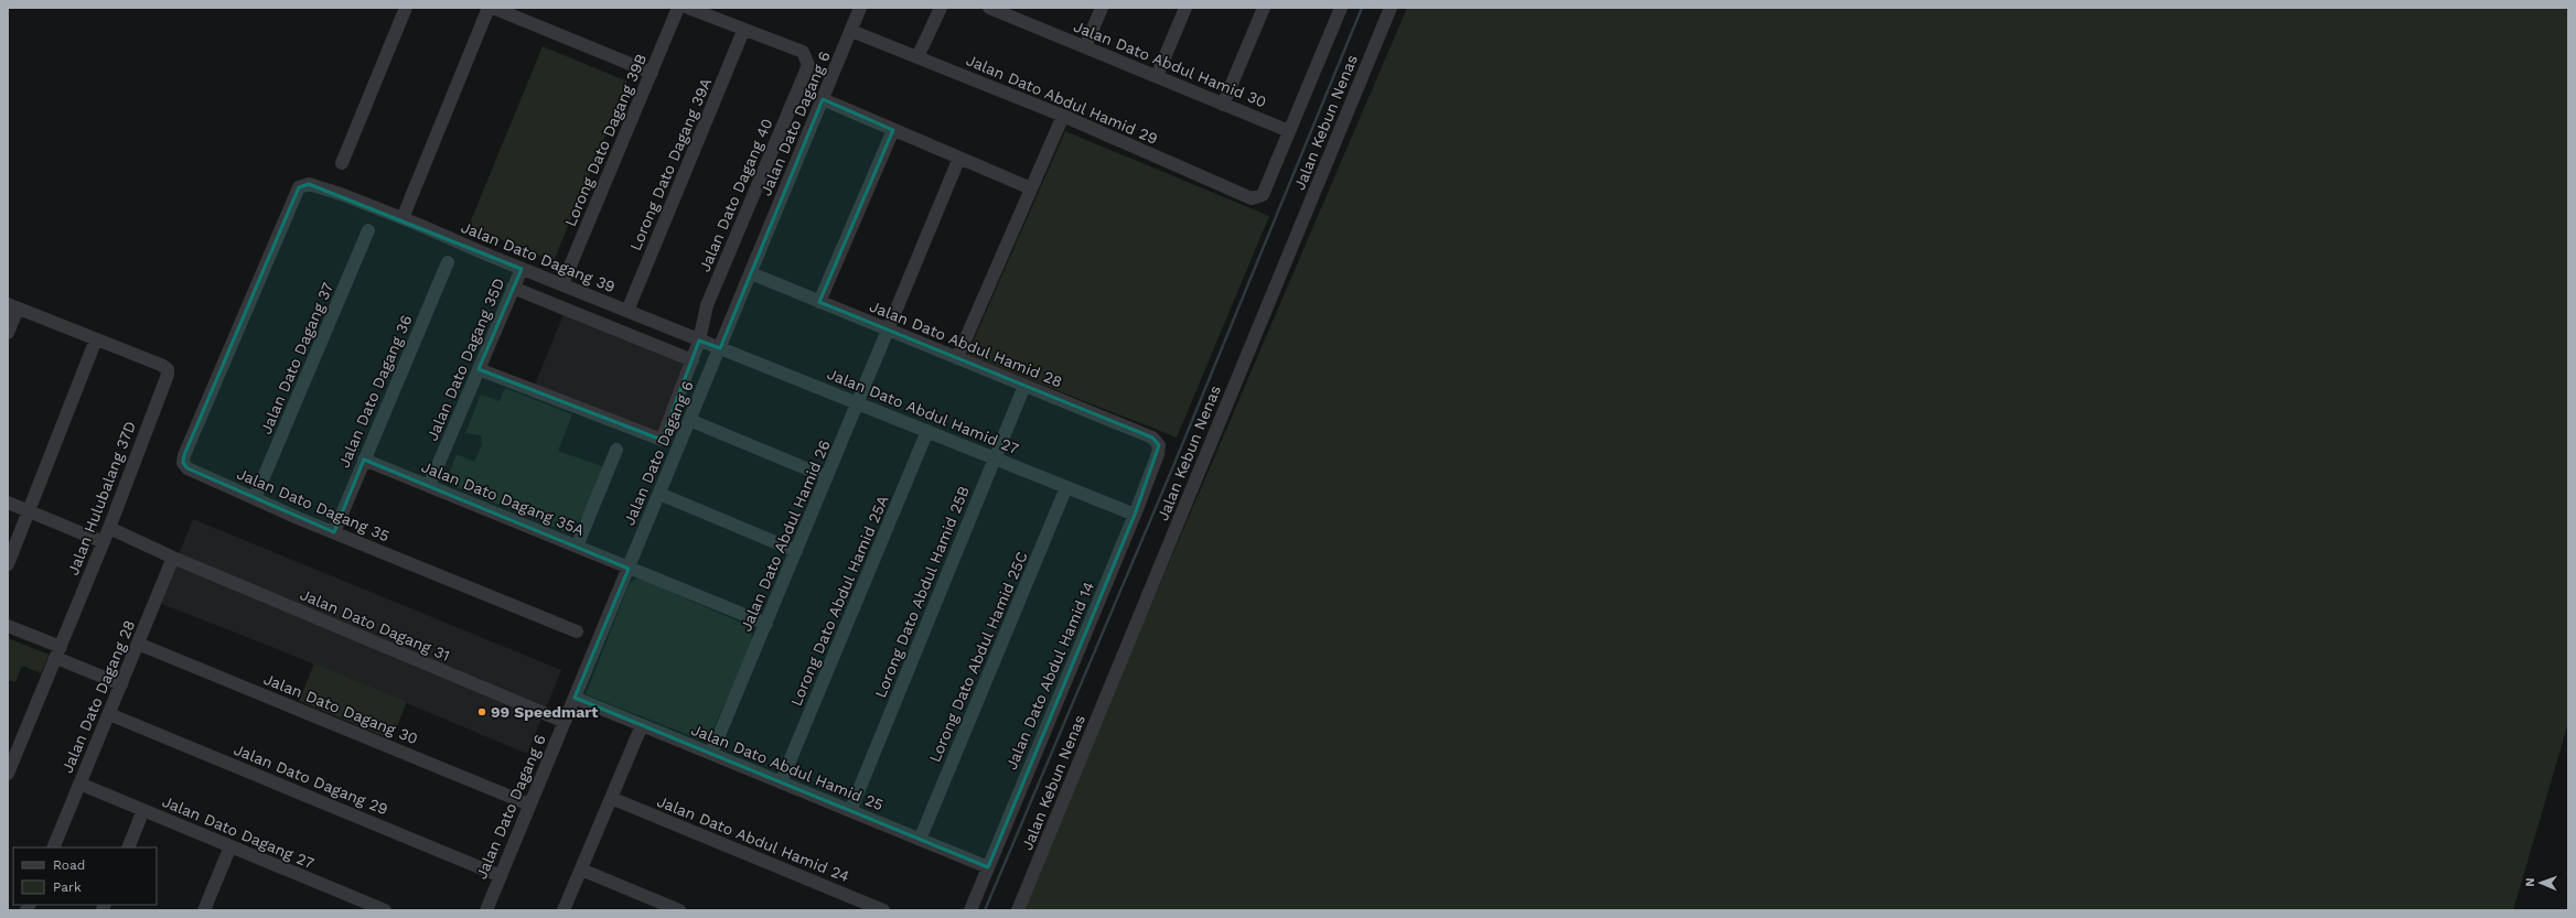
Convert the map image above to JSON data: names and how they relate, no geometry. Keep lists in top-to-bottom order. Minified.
{"streets":{"street":["Jalan Dato Abdul Hamid 30","Jalan Dato Abdul Hamid 29","Jalan Kebun Nenas","Jalan Dato Dagang 6","Lorong Dato Dagang 39B","Lorong Dato Dagang 39A","Jalan Dato Dagang 40","Jalan Dato Dagang 39","Jalan Dato Abdul Hamid 28","Jalan Dato Dagang 37","Jalan Dato Dagang 35D","Jalan Dato Dagang 36","Jalan Dato Abdul Hamid 27","Jalan Hulubalang 37D","Jalan Dato Dagang 35A","Jalan Dato Dagang 35","Jalan Dato Abdul Hamid 26","Lorong Dato Abdul Hamid 25B","Lorong Dato Abdul Hamid 25A","Jalan Dato Dagang 31","Lorong Dato Abdul Hamid 25C","Jalan Dato Abdul Hamid 14","Jalan Dato Dagang 28","Jalan Dato Dagang 30","Jalan Dato Abdul Hamid 25","Jalan Dato Dagang 29","Jalan Dato Dagang 27","Jalan Dato Abdul Hamid 24"]},"crossings":[["Jalan Dato Abdul Hamid 30","Jalan Dato Abdul Hamid 29"],["Jalan Dato Abdul Hamid 29","Jalan Dato Dagang 6"],["Jalan Dato Dagang 6","Jalan Dato Abdul Hamid 28"],["Jalan Dato Dagang 6","Jalan Dato Abdul Hamid 27"],["Jalan Dato Dagang 6","Jalan Dato Dagang 35A"],["Jalan Dato Dagang 6","Jalan Dato Dagang 31"],["Jalan Dato Dagang 6","Jalan Dato Dagang 30"],["Jalan Dato Dagang 6","Jalan Dato Abdul Hamid 25"],["Jalan Dato Dagang 6","Jalan Dato Dagang 29"],["Lorong Dato Dagang 39B","Jalan Dato Dagang 39"],["Lorong Dato Dagang 39A","Jalan Dato Dagang 40"],["Lorong Dato Dagang 39A","Jalan Dato Dagang 39"],["Jalan Dato Dagang 40","Jalan Dato Dagang 39"],["Jalan Dato Dagang 40","Jalan Dato Dagang 35D"],["Jalan Dato Dagang 40","Jalan Dato Abdul Hamid 27"],["Jalan Dato Dagang 39","Jalan Dato Dagang 35D"],["Jalan Dato Dagang 39","Jalan Dato Abdul Hamid 27"],["Jalan Dato Dagang 39","Jalan Dato Dagang 35"],["Jalan Dato Abdul Hamid 28","Jalan Dato Abdul Hamid 26"],["Jalan Dato Abdul Hamid 28","Lorong Dato Abdul Hamid 25B"],["Jalan Dato Abdul Hamid 28","Jalan Dato Abdul Hamid 14"],["Jalan Dato Dagang 37","Jalan Dato Dagang 35"],["Jalan Dato Dagang 35D","Jalan Dato Dagang 35A"],["Jalan Dato Dagang 36","Jalan Dato Dagang 35A"],["Jalan Dato Dagang 36","Jalan Dato Dagang 35"],["Jalan Dato Abdul Hamid 27","Jalan Dato Abdul Hamid 26"],["Jalan Dato Abdul Hamid 27","Lorong Dato Abdul Hamid 25B"],["Jalan Dato Abdul Hamid 27","Lorong Dato Abdul Hamid 25A"],["Jalan Dato Abdul Hamid 27","Lorong Dato Abdul Hamid 25C"],["Jalan Dato Abdul Hamid 27","Jalan Dato Abdul Hamid 14"],["Jalan Hulubalang 37D","Jalan Dato Dagang 31"],["Jalan Dato Dagang 35A","Jalan Dato Abdul Hamid 26"],["Jalan Dato Abdul Hamid 26","Jalan Dato Abdul Hamid 25"],["Lorong Dato Abdul Hamid 25B","Jalan Dato Abdul Hamid 25"],["Lorong Dato Abdul Hamid 25A","Jalan Dato Abdul Hamid 25"],["Jalan Dato Dagang 31","Jalan Dato Dagang 28"],["Lorong Dato Abdul Hamid 25C","Jalan Dato Abdul Hamid 25"],["Jalan Dato Abdul Hamid 14","Jalan Dato Abdul Hamid 25"],["Jalan Dato Dagang 28","Jalan Dato Dagang 30"],["Jalan Dato Dagang 28","Jalan Dato Dagang 29"],["Jalan Dato Dagang 28","Jalan Dato Dagang 27"]],"places":["99 Speedmart"],"legend":["Road","Park"],"north":"left"}
